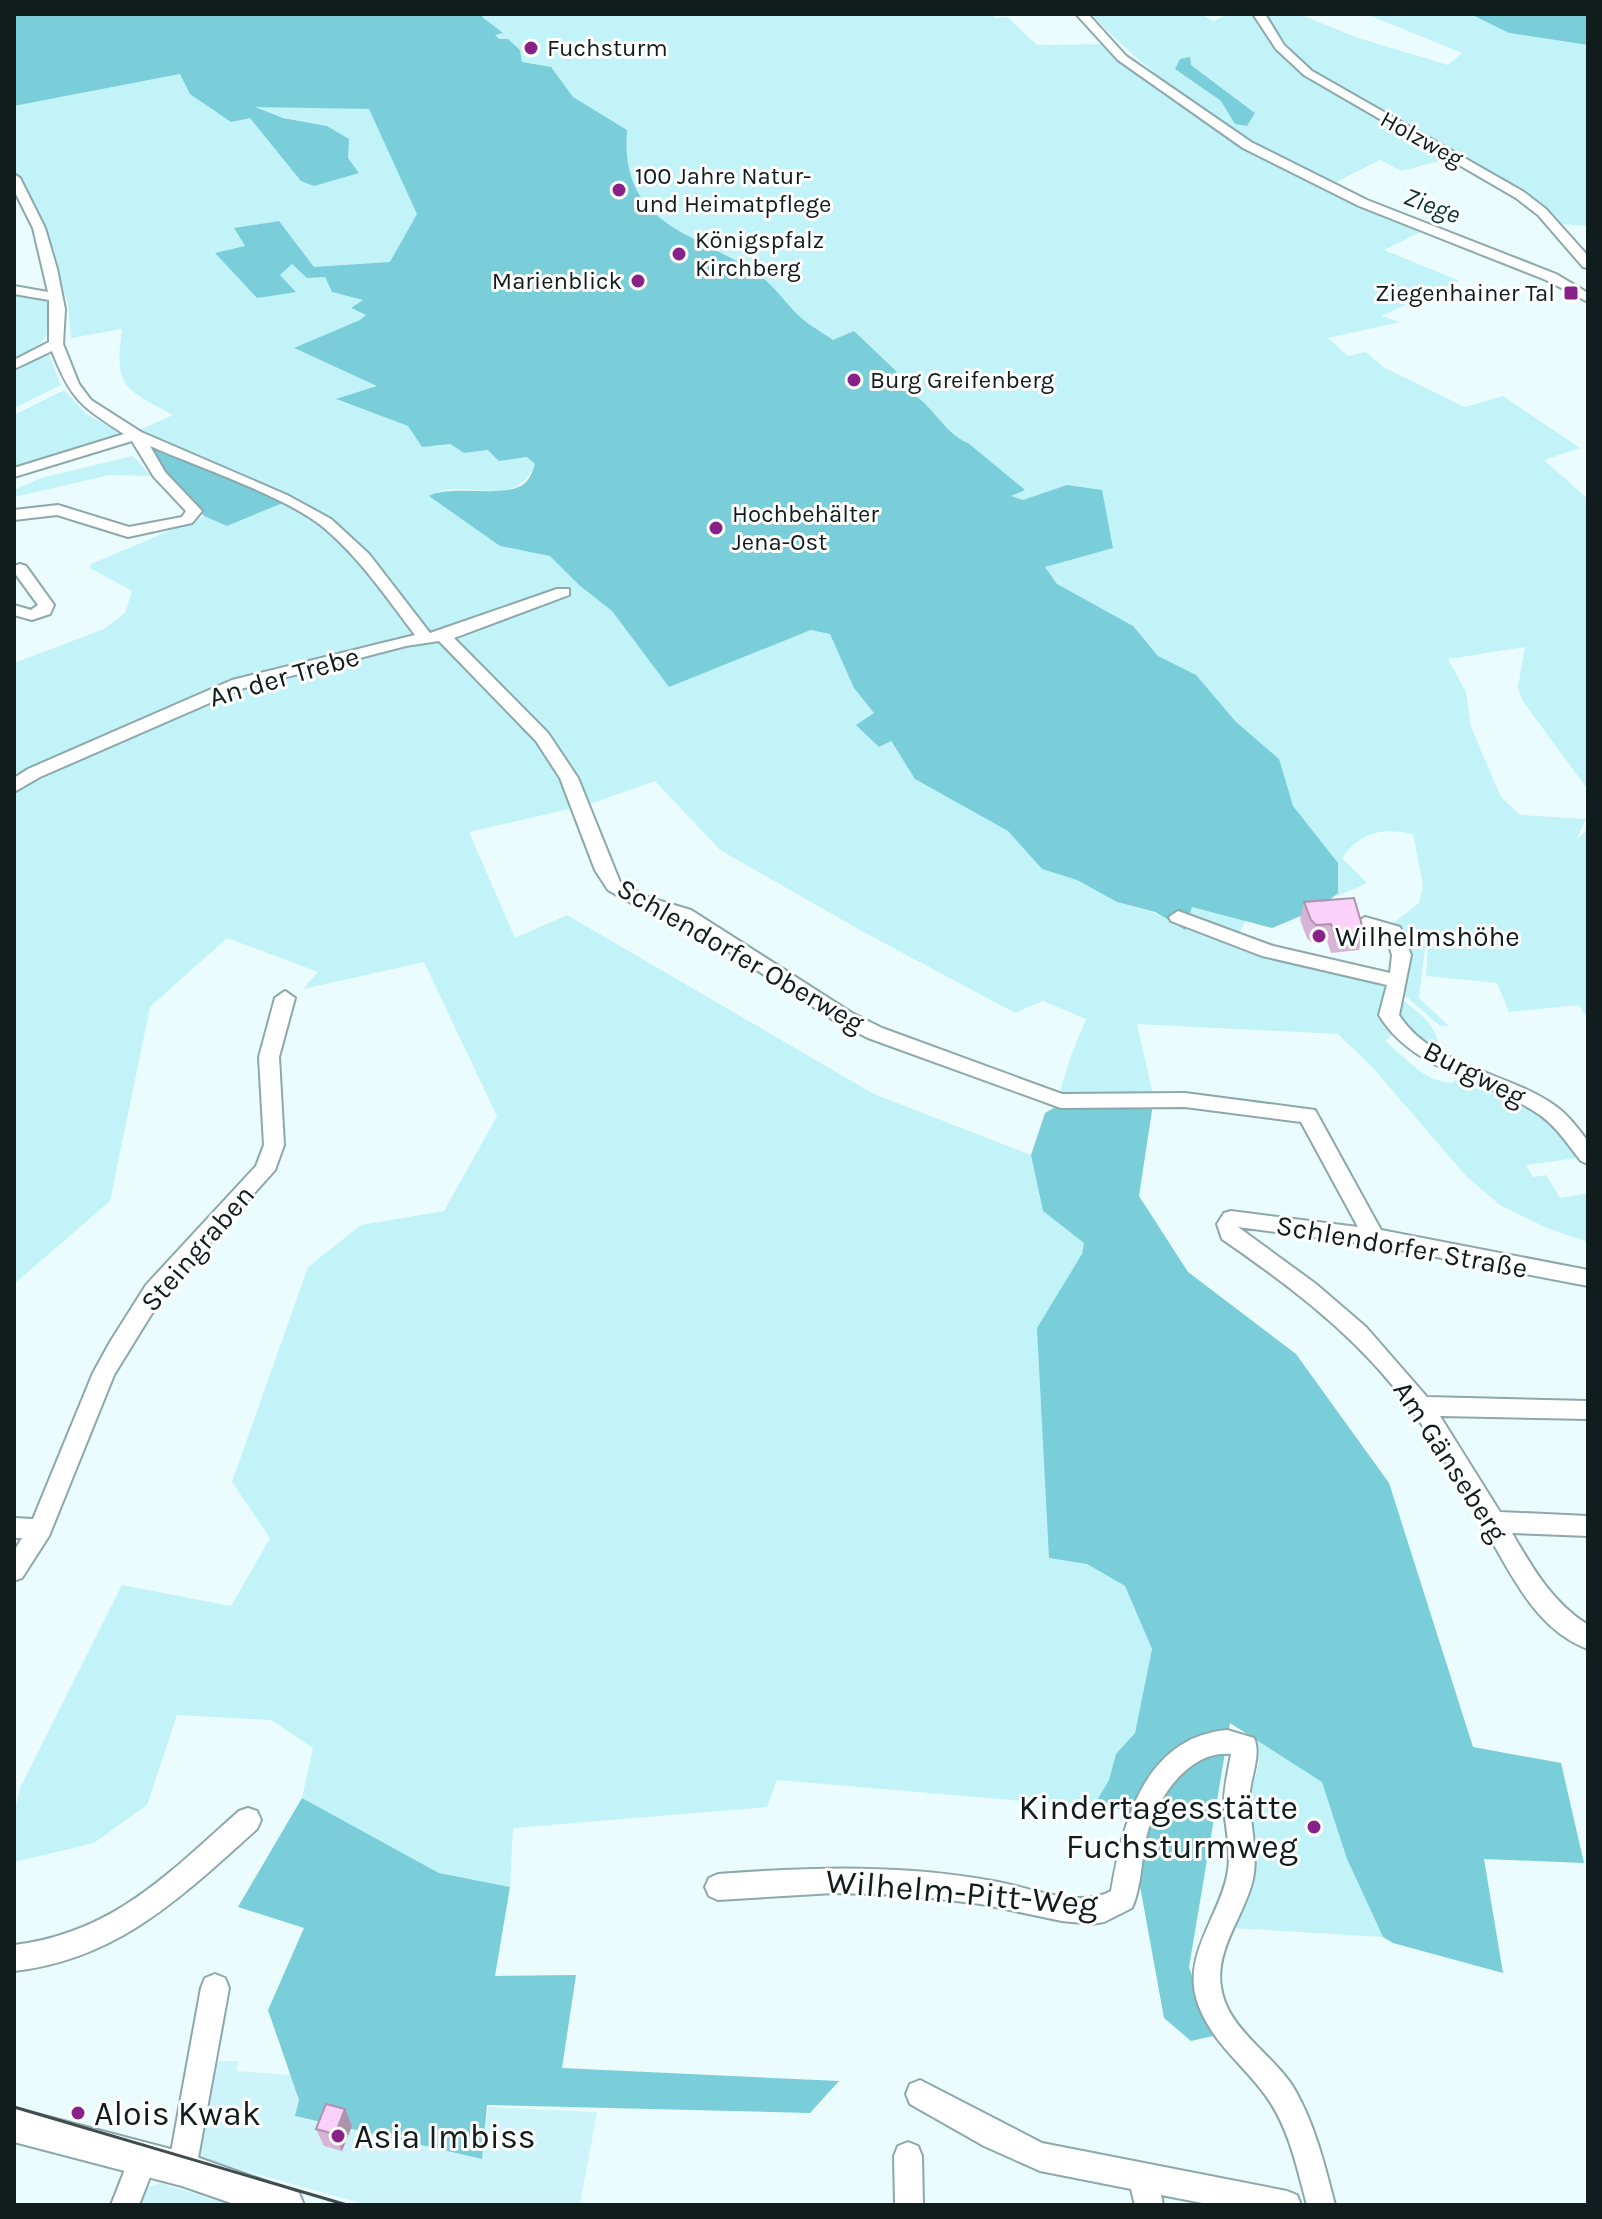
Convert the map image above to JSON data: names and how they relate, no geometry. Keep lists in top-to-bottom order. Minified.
{"streets":{"street":["Holzweg","An der Trebe","Schlendorfer Oberweg","Burgweg","Schlendorfer Straße","Steingraben","Am Gänseberg","Wilhelm-Pitt-Weg"]},"crossings":[["An der Trebe","Schlendorfer Oberweg"],["Schlendorfer Oberweg","Schlendorfer Straße"],["Schlendorfer Straße","Am Gänseberg"]],"water":["Ziege"],"places":{"other":["Fuchsturm","100 Jahre Natur- und Heimatpflege","Königspfalz Kirchberg","Marienblick","Burg Greifenberg","Hochbehälter Jena-Ost","Wilhelmshöhe","Kindertagesstätte Fuchsturmweg","Alois Kwak","Asia Imbiss"],"transit":["Ziegenhainer Tal"]}}
